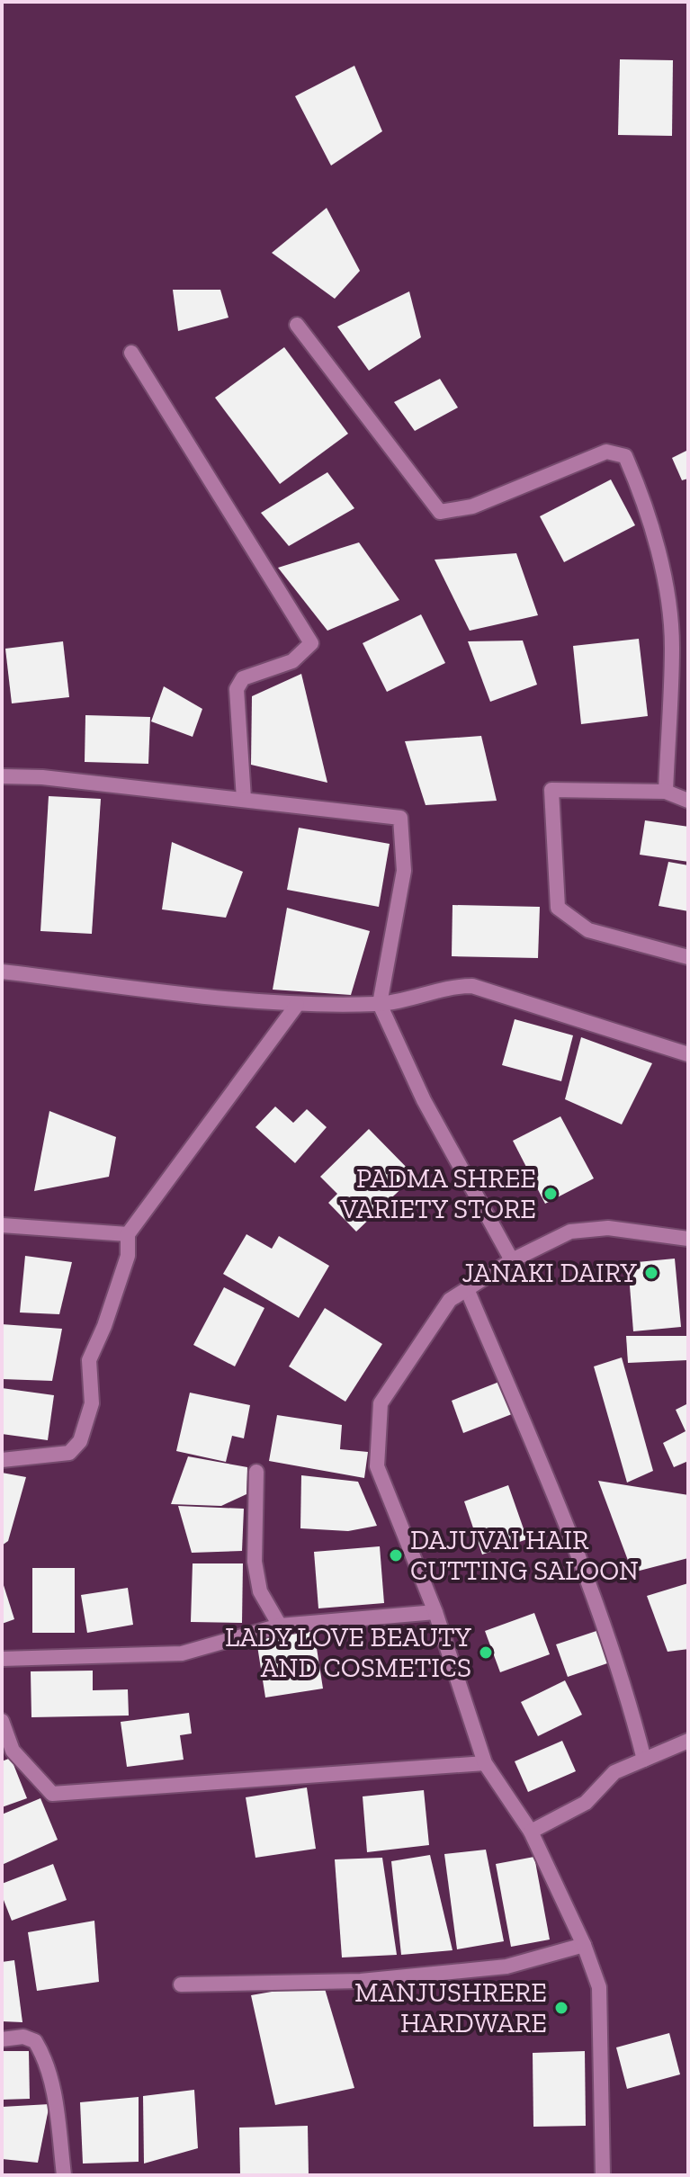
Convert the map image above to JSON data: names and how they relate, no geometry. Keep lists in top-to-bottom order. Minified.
{"places":["PADMA SHREE VARIETY STORE","JANAKI DAIRY","DAJUVAI HAIR CUTTING SALOON","LADY LOVE BEAUTY AND COSMETICS","MANJUSHRERE HARDWARE"]}
